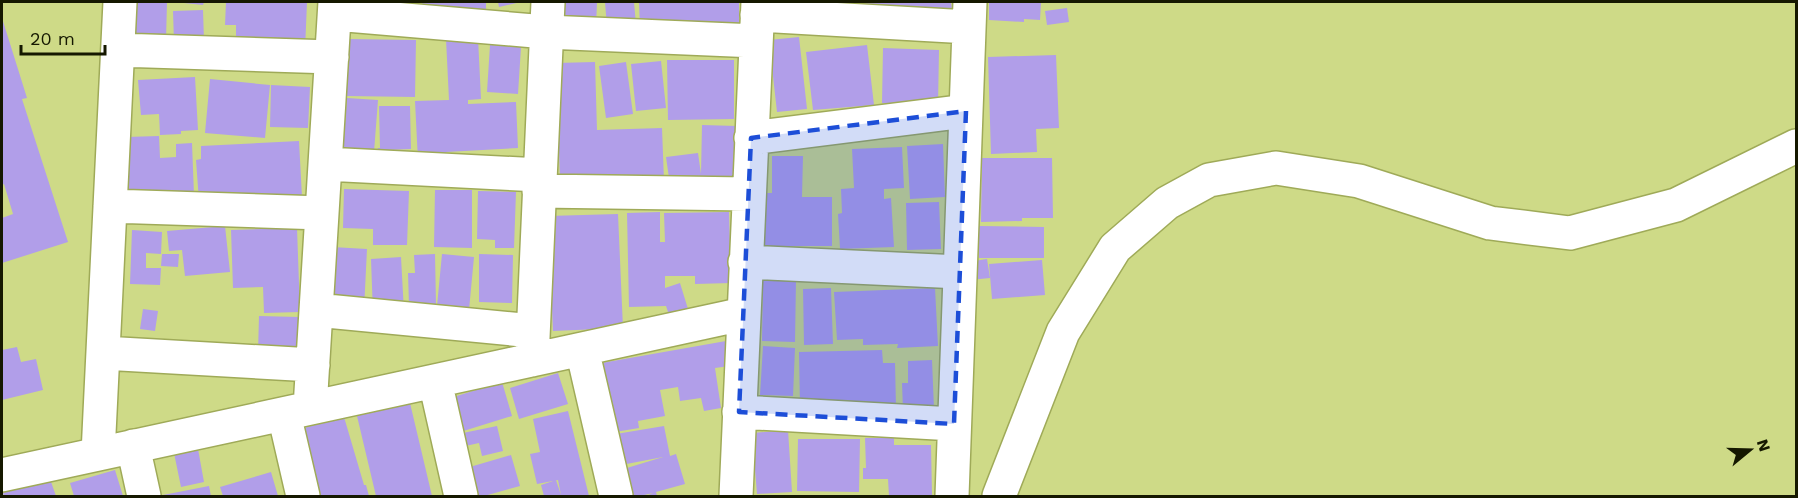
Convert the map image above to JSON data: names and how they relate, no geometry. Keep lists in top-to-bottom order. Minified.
{"scale_bar":"20 m","north":"right"}
